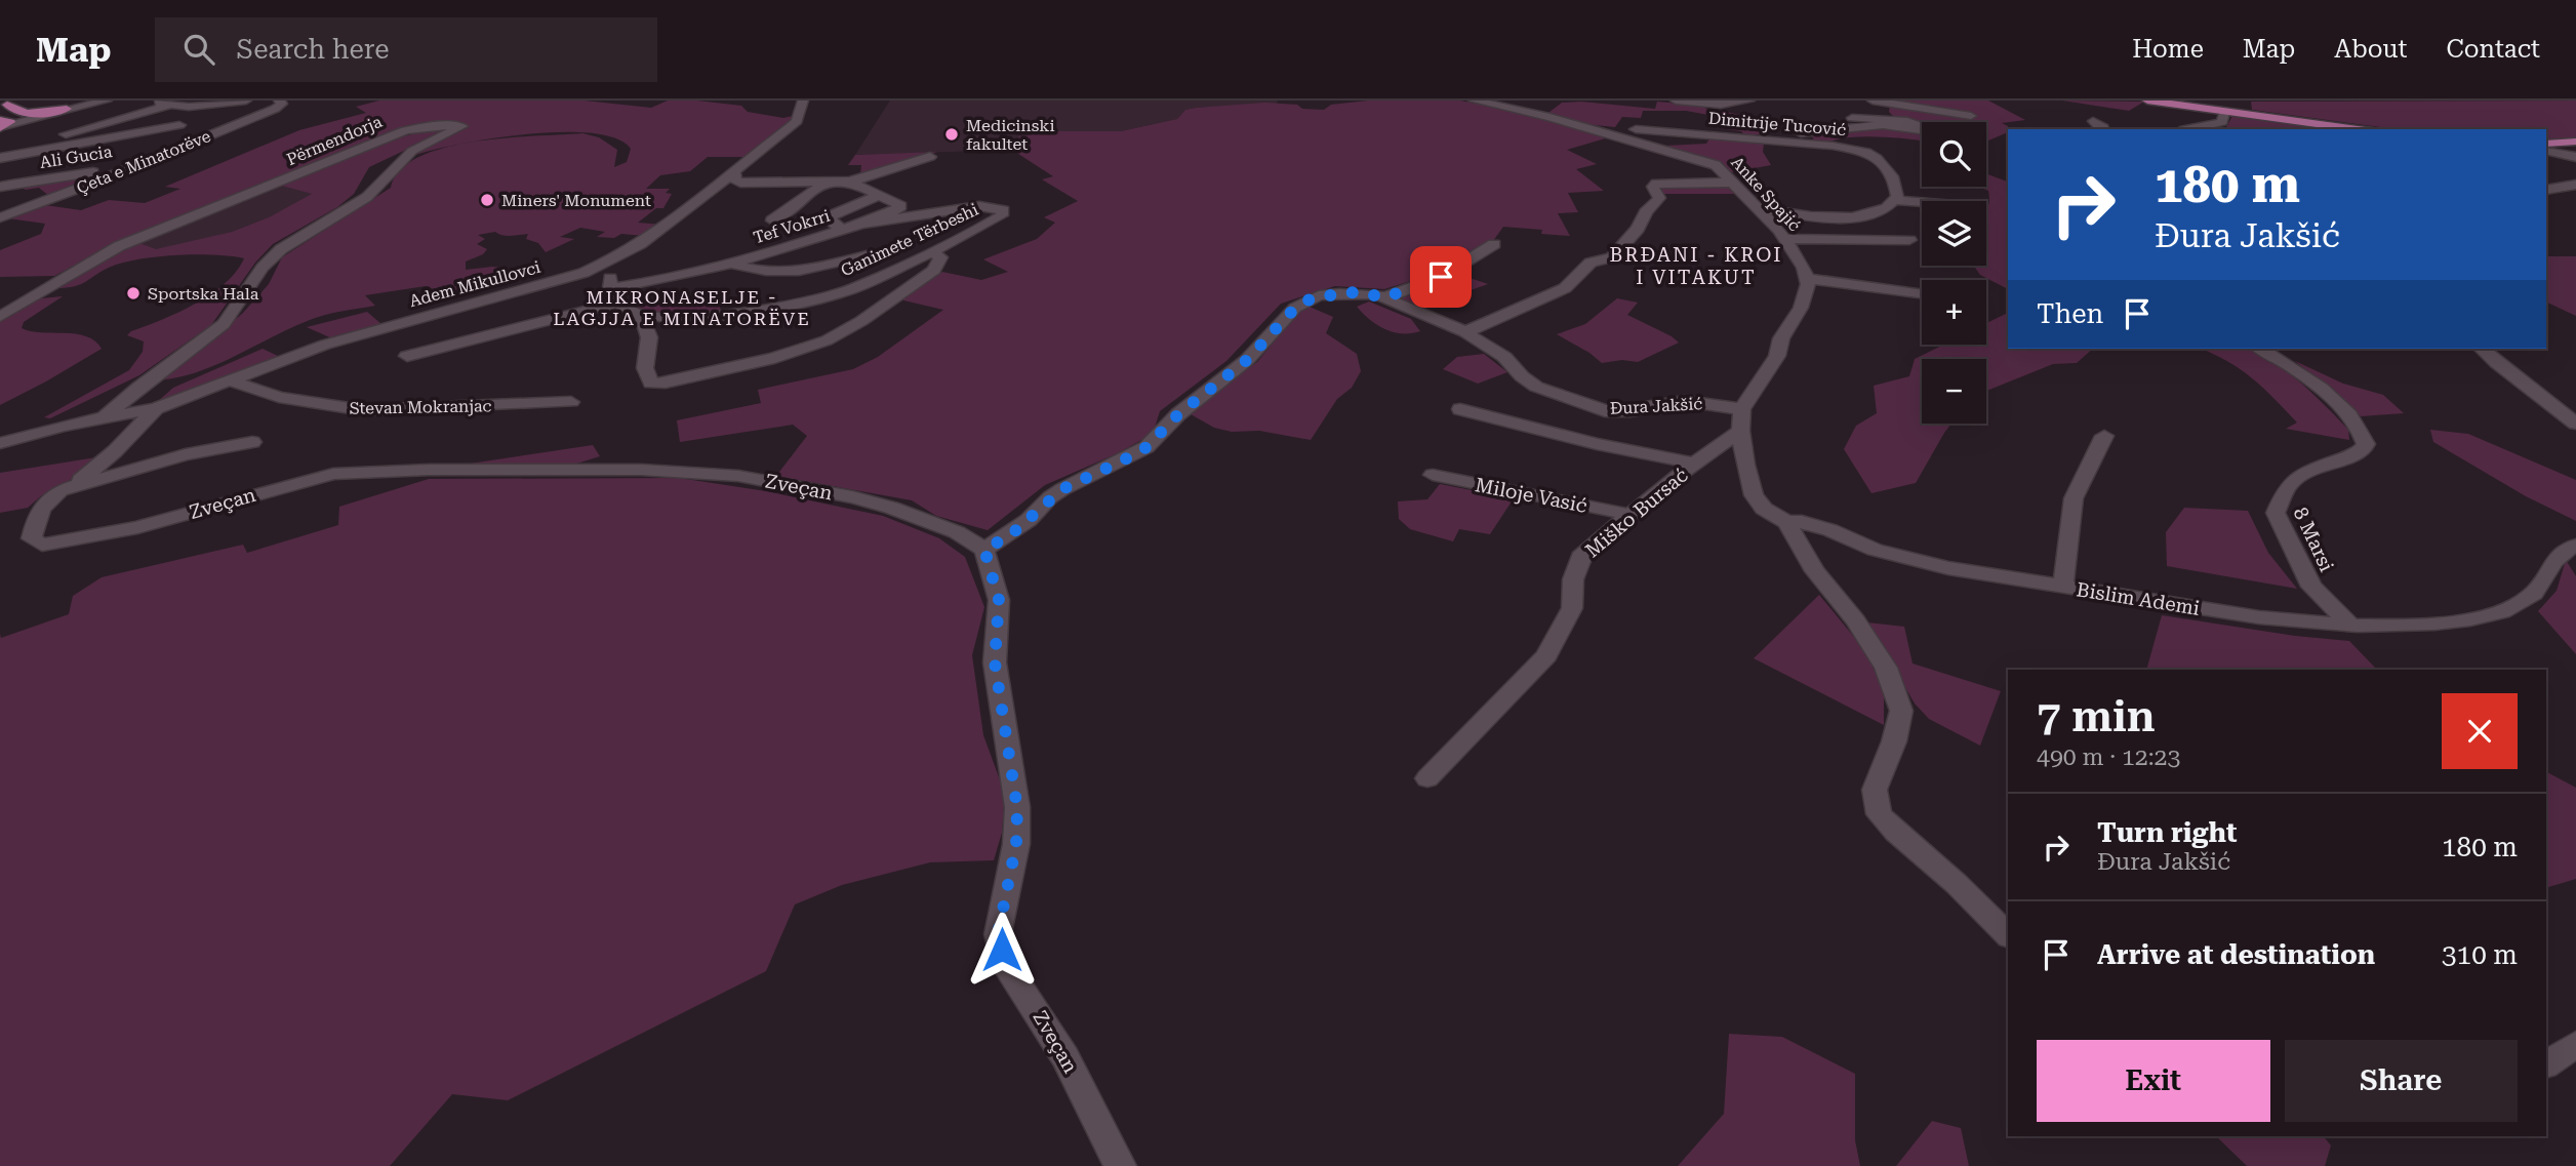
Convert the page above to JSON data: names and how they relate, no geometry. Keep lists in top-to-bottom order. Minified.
{"streets":{"street":["Dimitrije Tucović","Përmendorja","Ali Gucia","Çeta e Minatorëve","Anke Spajić","Tef Vokrri","Ganimete Tërbeshi","Adem Mikullovci","Ðura Jakšić","Stevan Mokranjac","Zveçan","Miloje Vasić","Miško Bursać","8 Marsi","Bislim Ademi"]},"crossings":[["Dimitrije Tucović","Anke Spajić"],["Përmendorja","Adem Mikullovci"],["Ali Gucia","Çeta e Minatorëve"],["Tef Vokrri","Ganimete Tërbeshi"],["Adem Mikullovci","Stevan Mokranjac"],["Adem Mikullovci","Zveçan"],["Ðura Jakšić","Zveçan"],["Miloje Vasić","Miško Bursać"],["Miško Bursać","Bislim Ademi"],["8 Marsi","Bislim Ademi"]],"districts":["BRĐANI - KROI I VITAKUT","MIKRONASELJE - LAGJJA E MINATORËVE"],"places":["Medicinski fakultet","Miners' Monument","Sportska Hala"],"page":{"header":"Map","search":"Search here","nav":["Home","Map","About","Contact"],"map_buttons":["+","−"],"turn":["180 m","Ðura Jakšić"],"then":"Then","heading":["7 min","490 m · 12:23"],"list":[{"name":"Turn right","note":"Ðura Jakšić","value":"180 m"},{"name":"Arrive at destination","value":"310 m"}],"buttons":["Exit","Share"]}}
